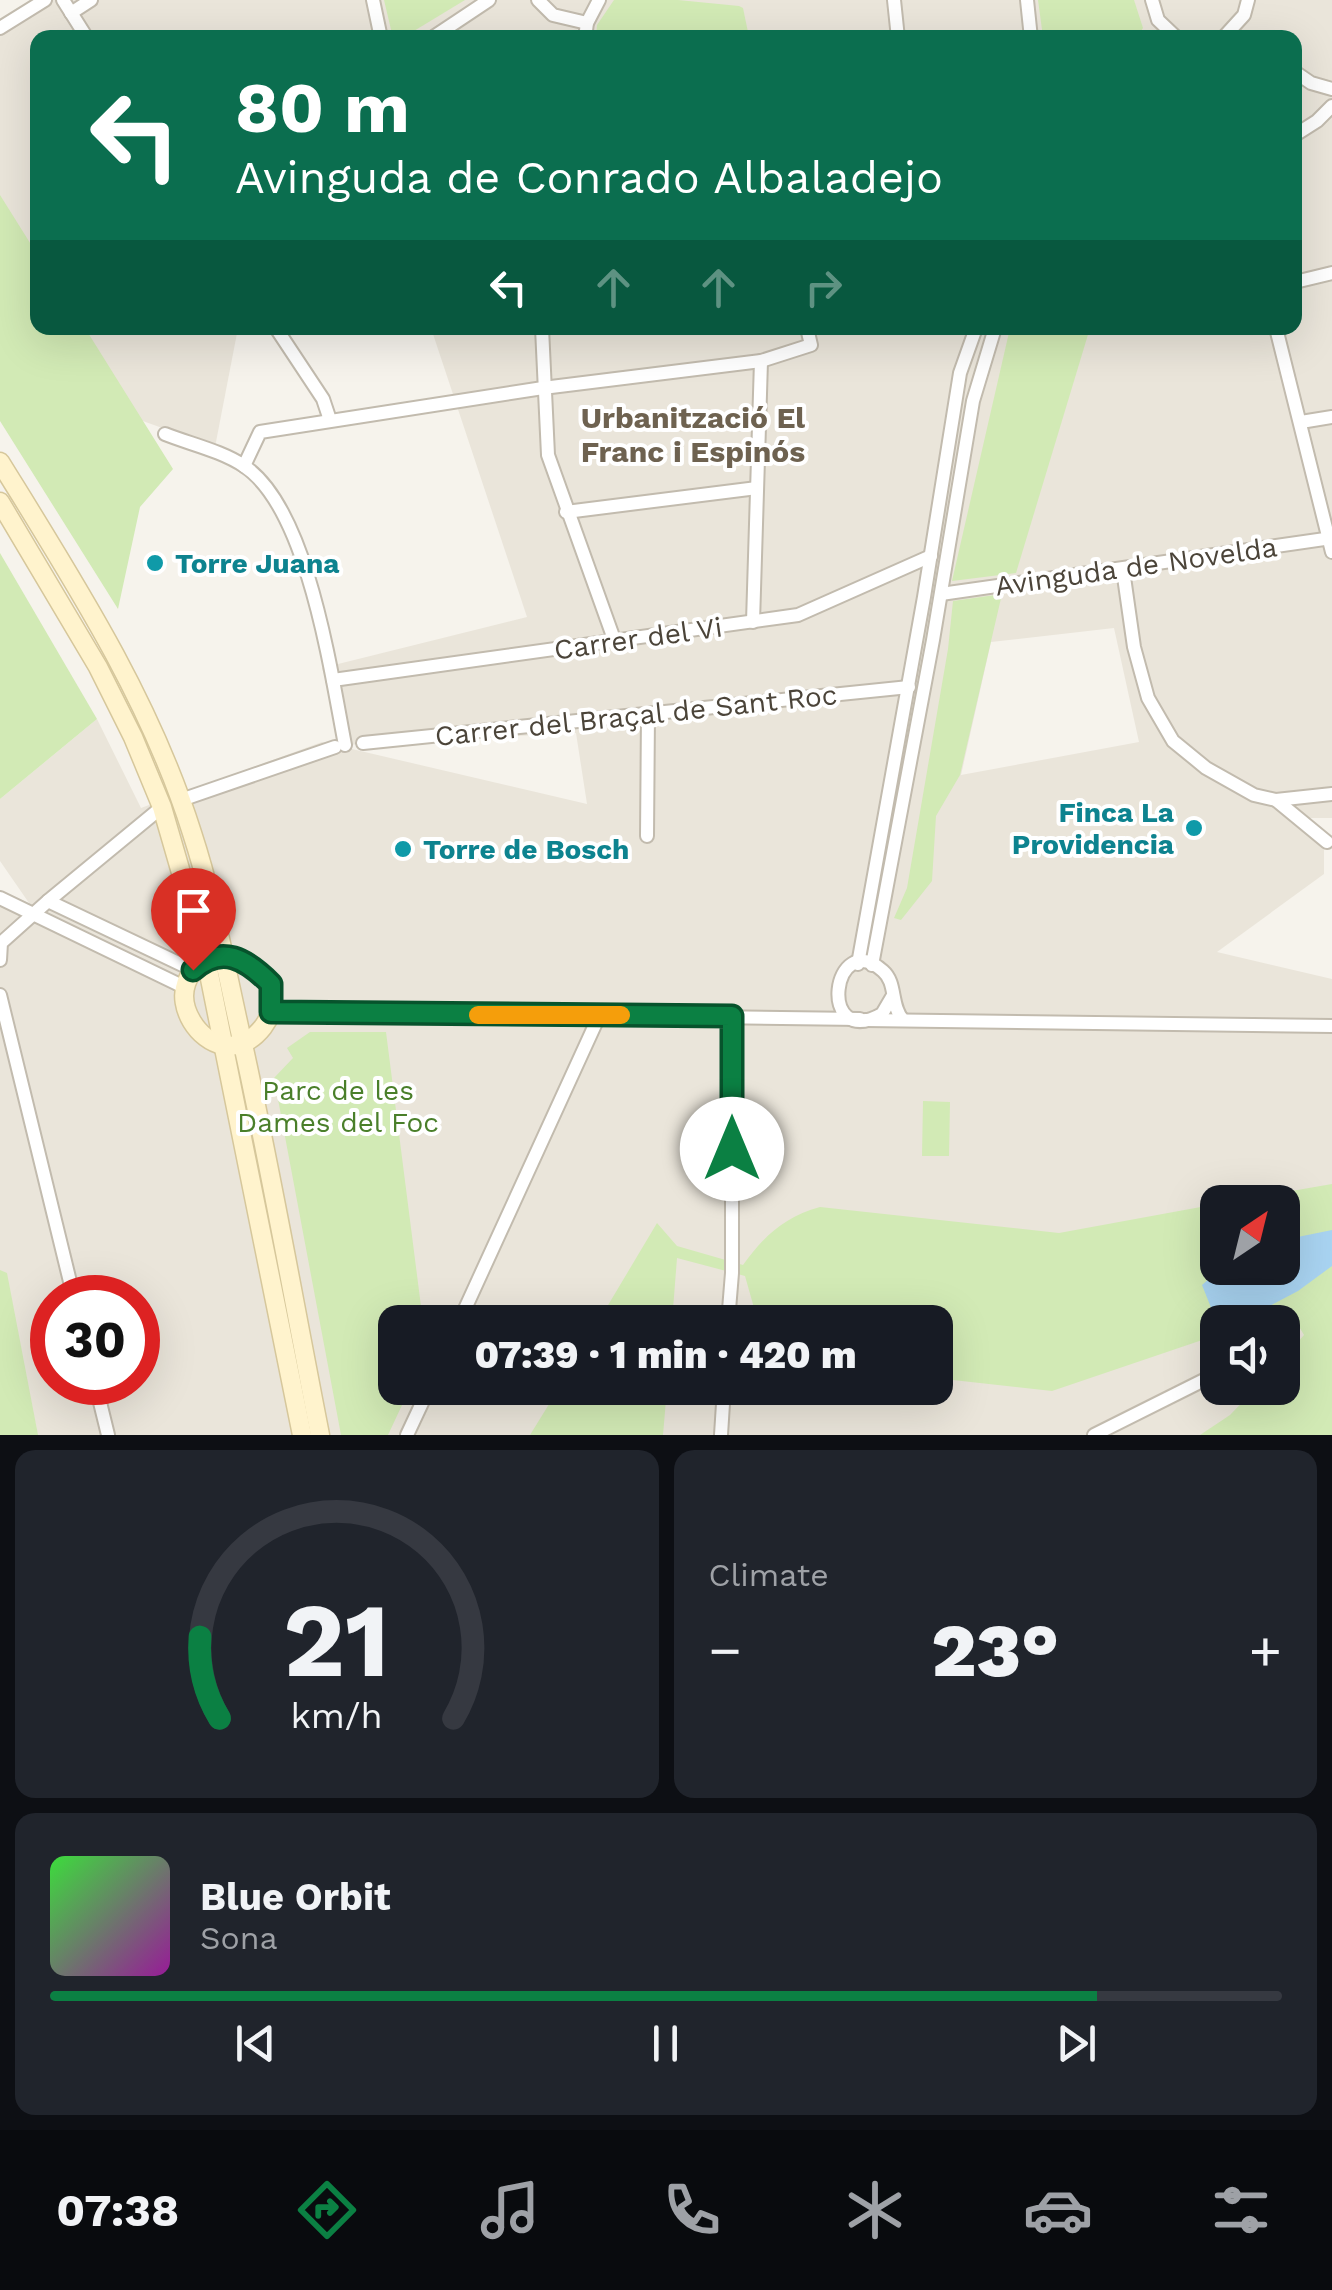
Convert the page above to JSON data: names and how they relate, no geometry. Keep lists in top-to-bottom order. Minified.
{"streets":{"street":["Avinguda de Novelda","Carrer del Vi","Carrer del Braçal de Sant Roc"]},"districts":["Urbanització El Franc i Espinós"],"parks":["Parc de les Dames del Foc"],"places":["Torre Juana","Finca La Providencia","Torre de Bosch"],"north":"top right","page":{"turn":["80 m","Avinguda de Conrado Albaladejo"],"limit":"30","trip":"07:39 · 1 min · 420 m","tile":"Climate","heat":["−","23°","+"],"song":["Blue Orbit","Sona"],"tabs":"07:38","gauge":["21","km/h"]}}
